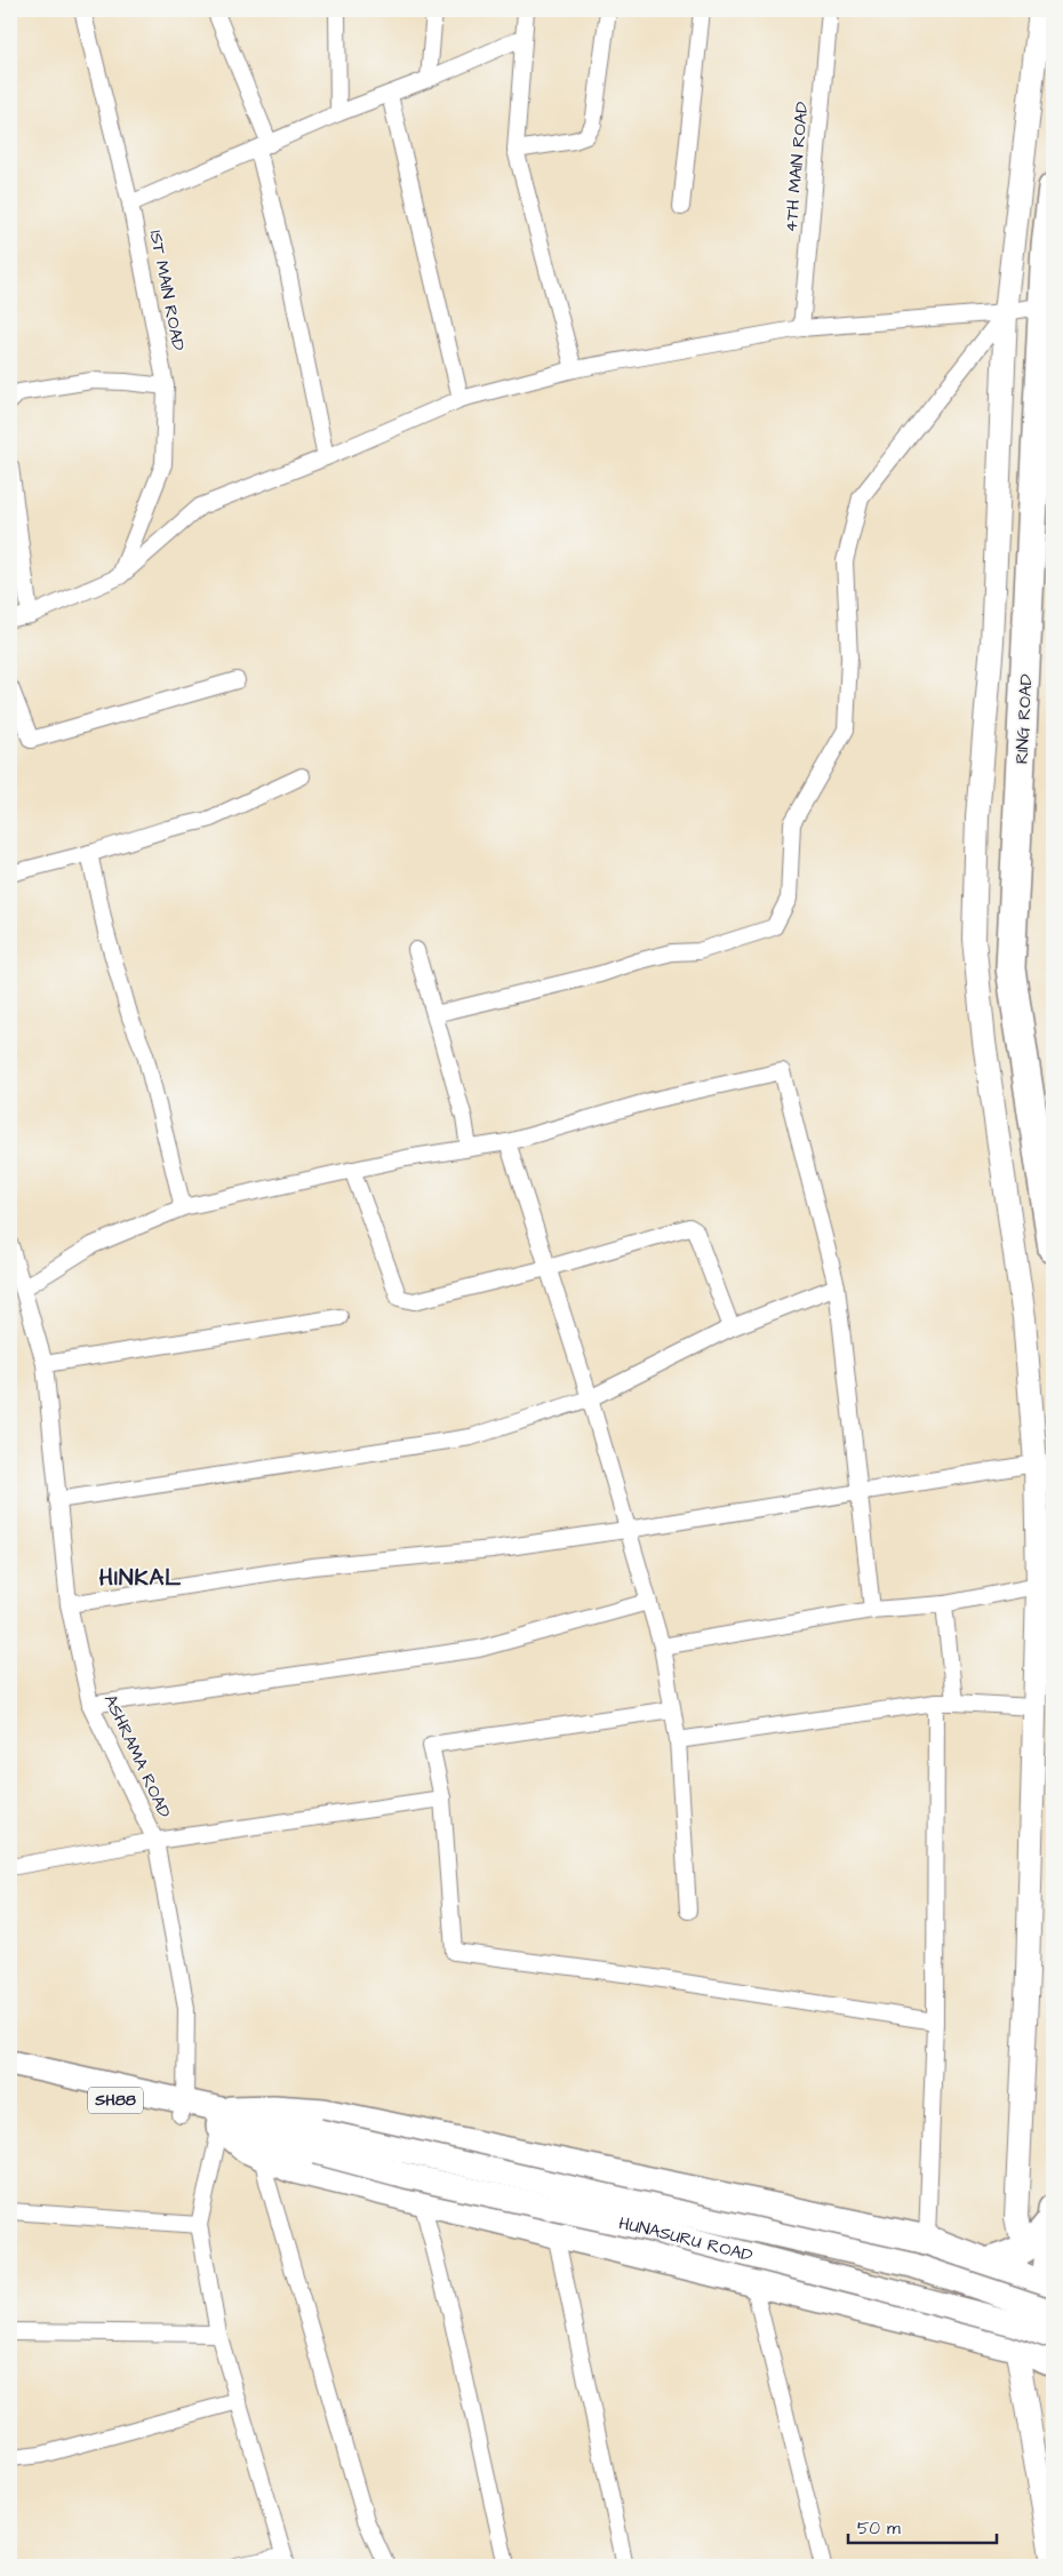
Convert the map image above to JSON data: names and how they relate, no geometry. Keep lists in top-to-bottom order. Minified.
{"streets":{"highway":["RING ROAD"],"main road":["SH88","HUNASURU ROAD"],"street":["4TH MAIN ROAD","1ST MAIN ROAD","ASHRAMA ROAD"]},"crossings":[["ASHRAMA ROAD","SH88"]],"districts":["HINKAL"],"scale_bar":"50 m"}
